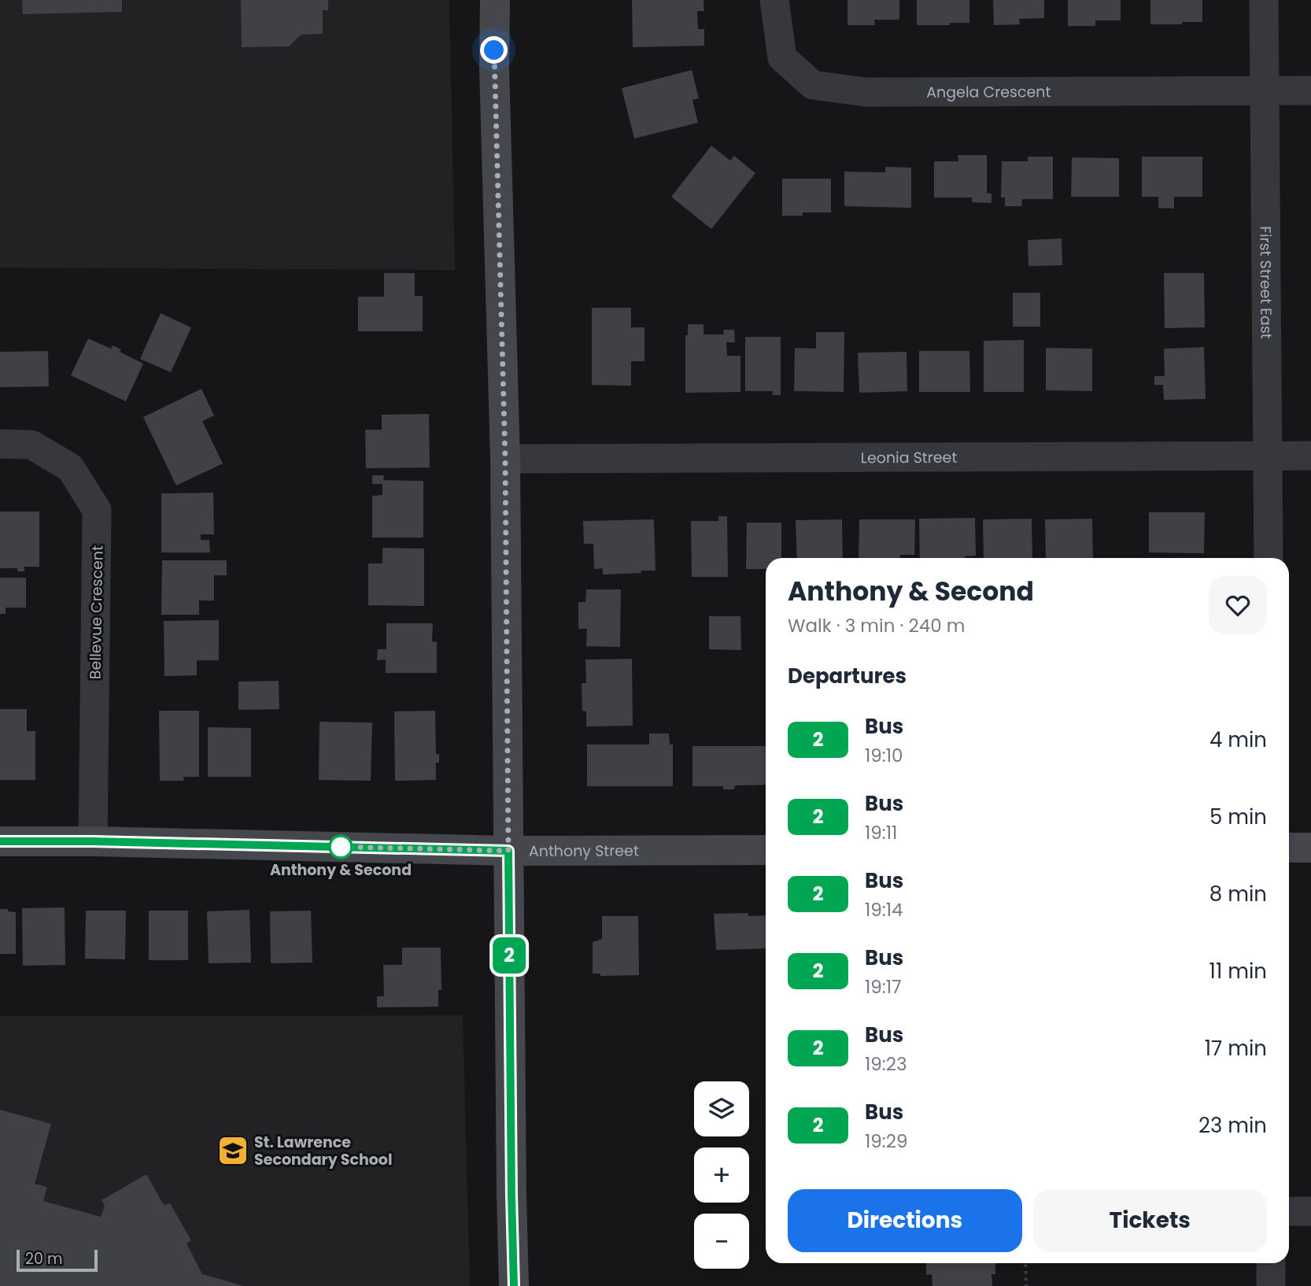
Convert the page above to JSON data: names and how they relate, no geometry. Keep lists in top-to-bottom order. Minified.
{"streets":{"main road":["Anthony Street"],"street":["Angela Crescent","First Street East","Leonia Street","Bellevue Crescent"]},"crossings":[["Angela Crescent","First Street East"],["First Street East","Leonia Street"],["Bellevue Crescent","Anthony Street"]],"places":{"other":["Anthony & Second"],"school or university":["St. Lawrence Secondary School"]},"lines":["bus line 2"],"scale_bar":"20 m","page":{"on_map":"2","heading":[["Anthony & Second","Walk · 3 min · 240 m"],"Departures"],"list":[{"mark":"2","name":"Bus","note":"19:10","value":"4 min"},{"mark":"2","name":"Bus","note":"19:11","value":"5 min"},{"mark":"2","name":"Bus","note":"19:14","value":"8 min"},{"mark":"2","name":"Bus","note":"19:17","value":"11 min"},{"mark":"2","name":"Bus","note":"19:23","value":"17 min"},{"mark":"2","name":"Bus","note":"19:29","value":"23 min"}],"map_buttons":["+","−"],"buttons":["Directions","Tickets"],"scale":"20 m"}}
